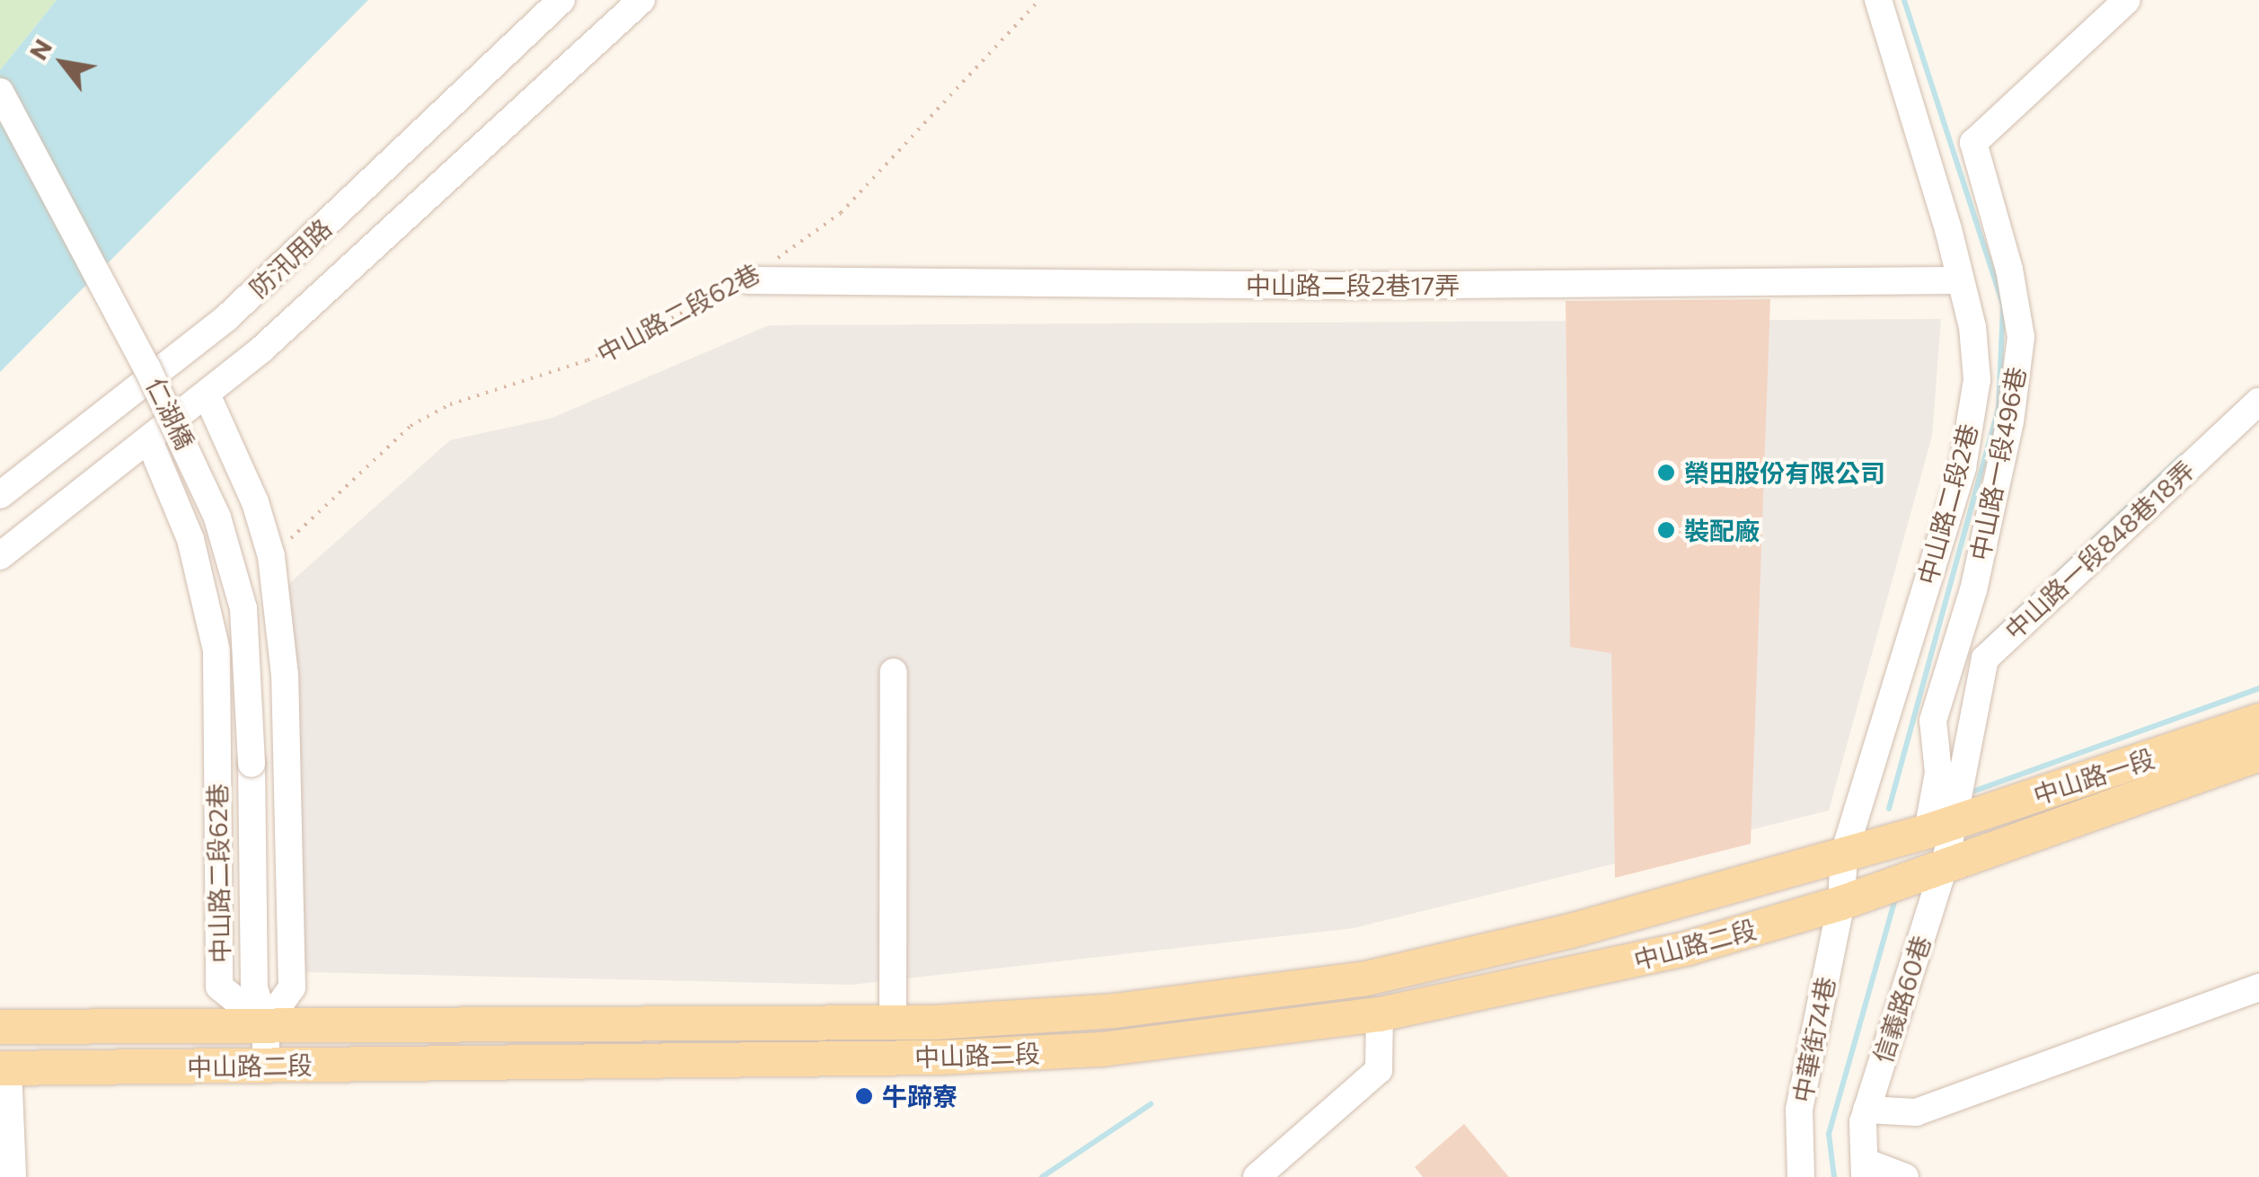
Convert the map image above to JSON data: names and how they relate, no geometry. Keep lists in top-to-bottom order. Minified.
{"streets":{"main road":["中山路一段","中山路二段"],"street":["防汛用路","中山路二段2巷17弄","中山路二段62巷","仁湖橋","中山路一段496巷","中山路二段2巷","中山路一段848巷18弄","信義路60巷","中華街74巷"]},"crossings":[["中山路二段2巷17弄","中山路二段62巷"],["中山路二段2巷17弄","中山路二段2巷"],["中山路二段62巷","仁湖橋"],["中山路二段62巷","中山路二段"],["中山路一段496巷","中山路一段848巷18弄"],["中山路一段496巷","中山路一段"],["中山路一段496巷","中山路二段"],["中山路一段496巷","信義路60巷"],["中山路二段2巷","中山路二段"],["中山路二段2巷","中華街74巷"],["中山路一段848巷18弄","中山路一段"],["中山路一段848巷18弄","中山路二段"],["中山路一段848巷18弄","信義路60巷"],["中山路一段","中山路二段"],["中山路一段","信義路60巷"],["中山路二段","信義路60巷"],["中山路二段","中華街74巷"]],"places":["榮田股份有限公司","裝配廠","牛蹄寮"],"north":"top left"}
